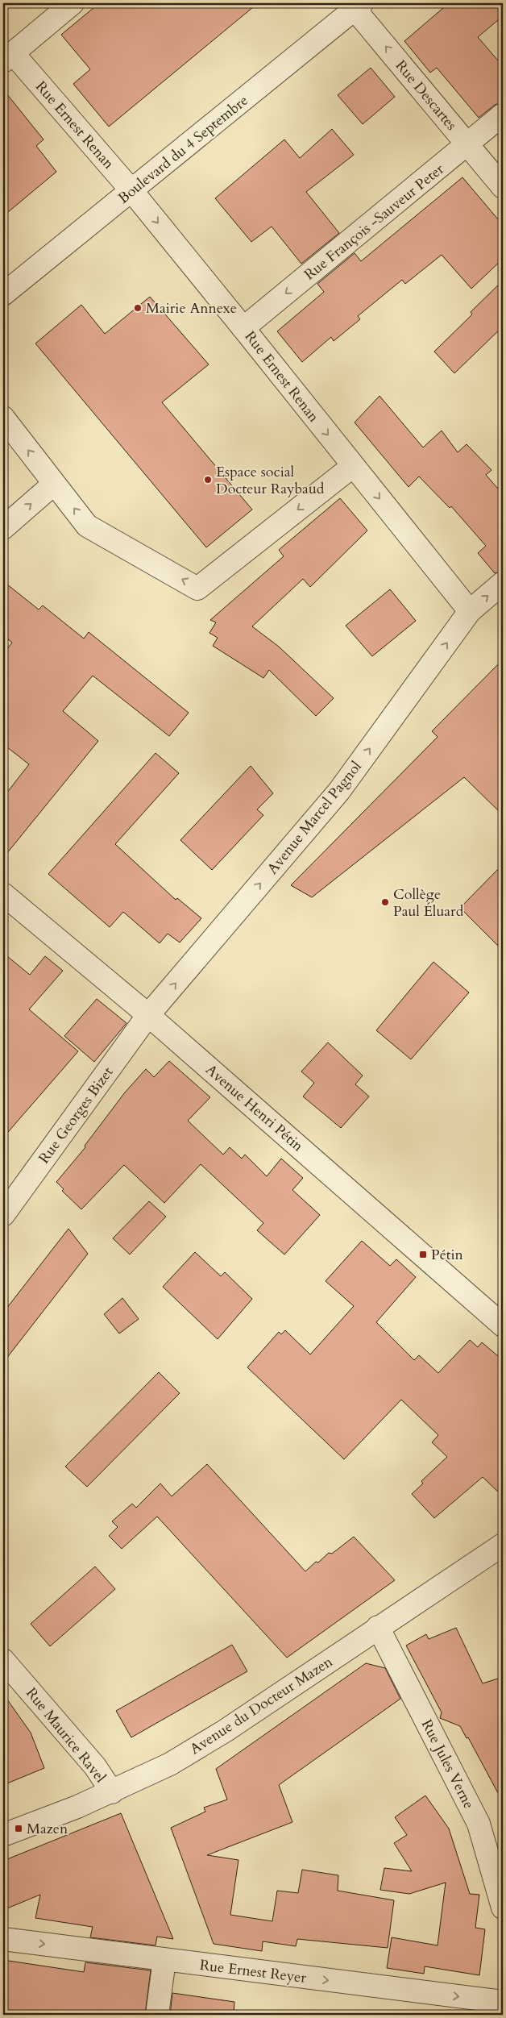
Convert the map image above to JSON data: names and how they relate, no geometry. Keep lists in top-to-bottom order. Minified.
{"streets":{"street":["Rue Descartes","Rue Ernest Renan","Boulevard du 4 Septembre","Rue François -Sauveur Peter","Avenue Marcel Pagnol","Avenue Henri Pétin","Rue Georges Bizet","Avenue du Docteur Mazen","Rue Maurice Ravel","Rue Jules Verne","Rue Ernest Reyer"]},"crossings":[["Rue Descartes","Boulevard du 4 Septembre"],["Rue Descartes","Rue François -Sauveur Peter"],["Rue Ernest Renan","Boulevard du 4 Septembre"],["Rue Ernest Renan","Rue François -Sauveur Peter"],["Rue Ernest Renan","Avenue Marcel Pagnol"],["Avenue Marcel Pagnol","Avenue Henri Pétin"],["Avenue Marcel Pagnol","Rue Georges Bizet"],["Avenue Henri Pétin","Rue Georges Bizet"],["Avenue du Docteur Mazen","Rue Maurice Ravel"],["Avenue du Docteur Mazen","Rue Jules Verne"]],"one_way":["Rue Descartes","Rue Ernest Renan","Rue François -Sauveur Peter","Avenue Marcel Pagnol","Rue Ernest Reyer"],"places":{"other":["Mairie Annexe","Espace social Docteur Raybaud","Collège Paul Éluard"],"transit":["Pétin","Mazen"]}}
